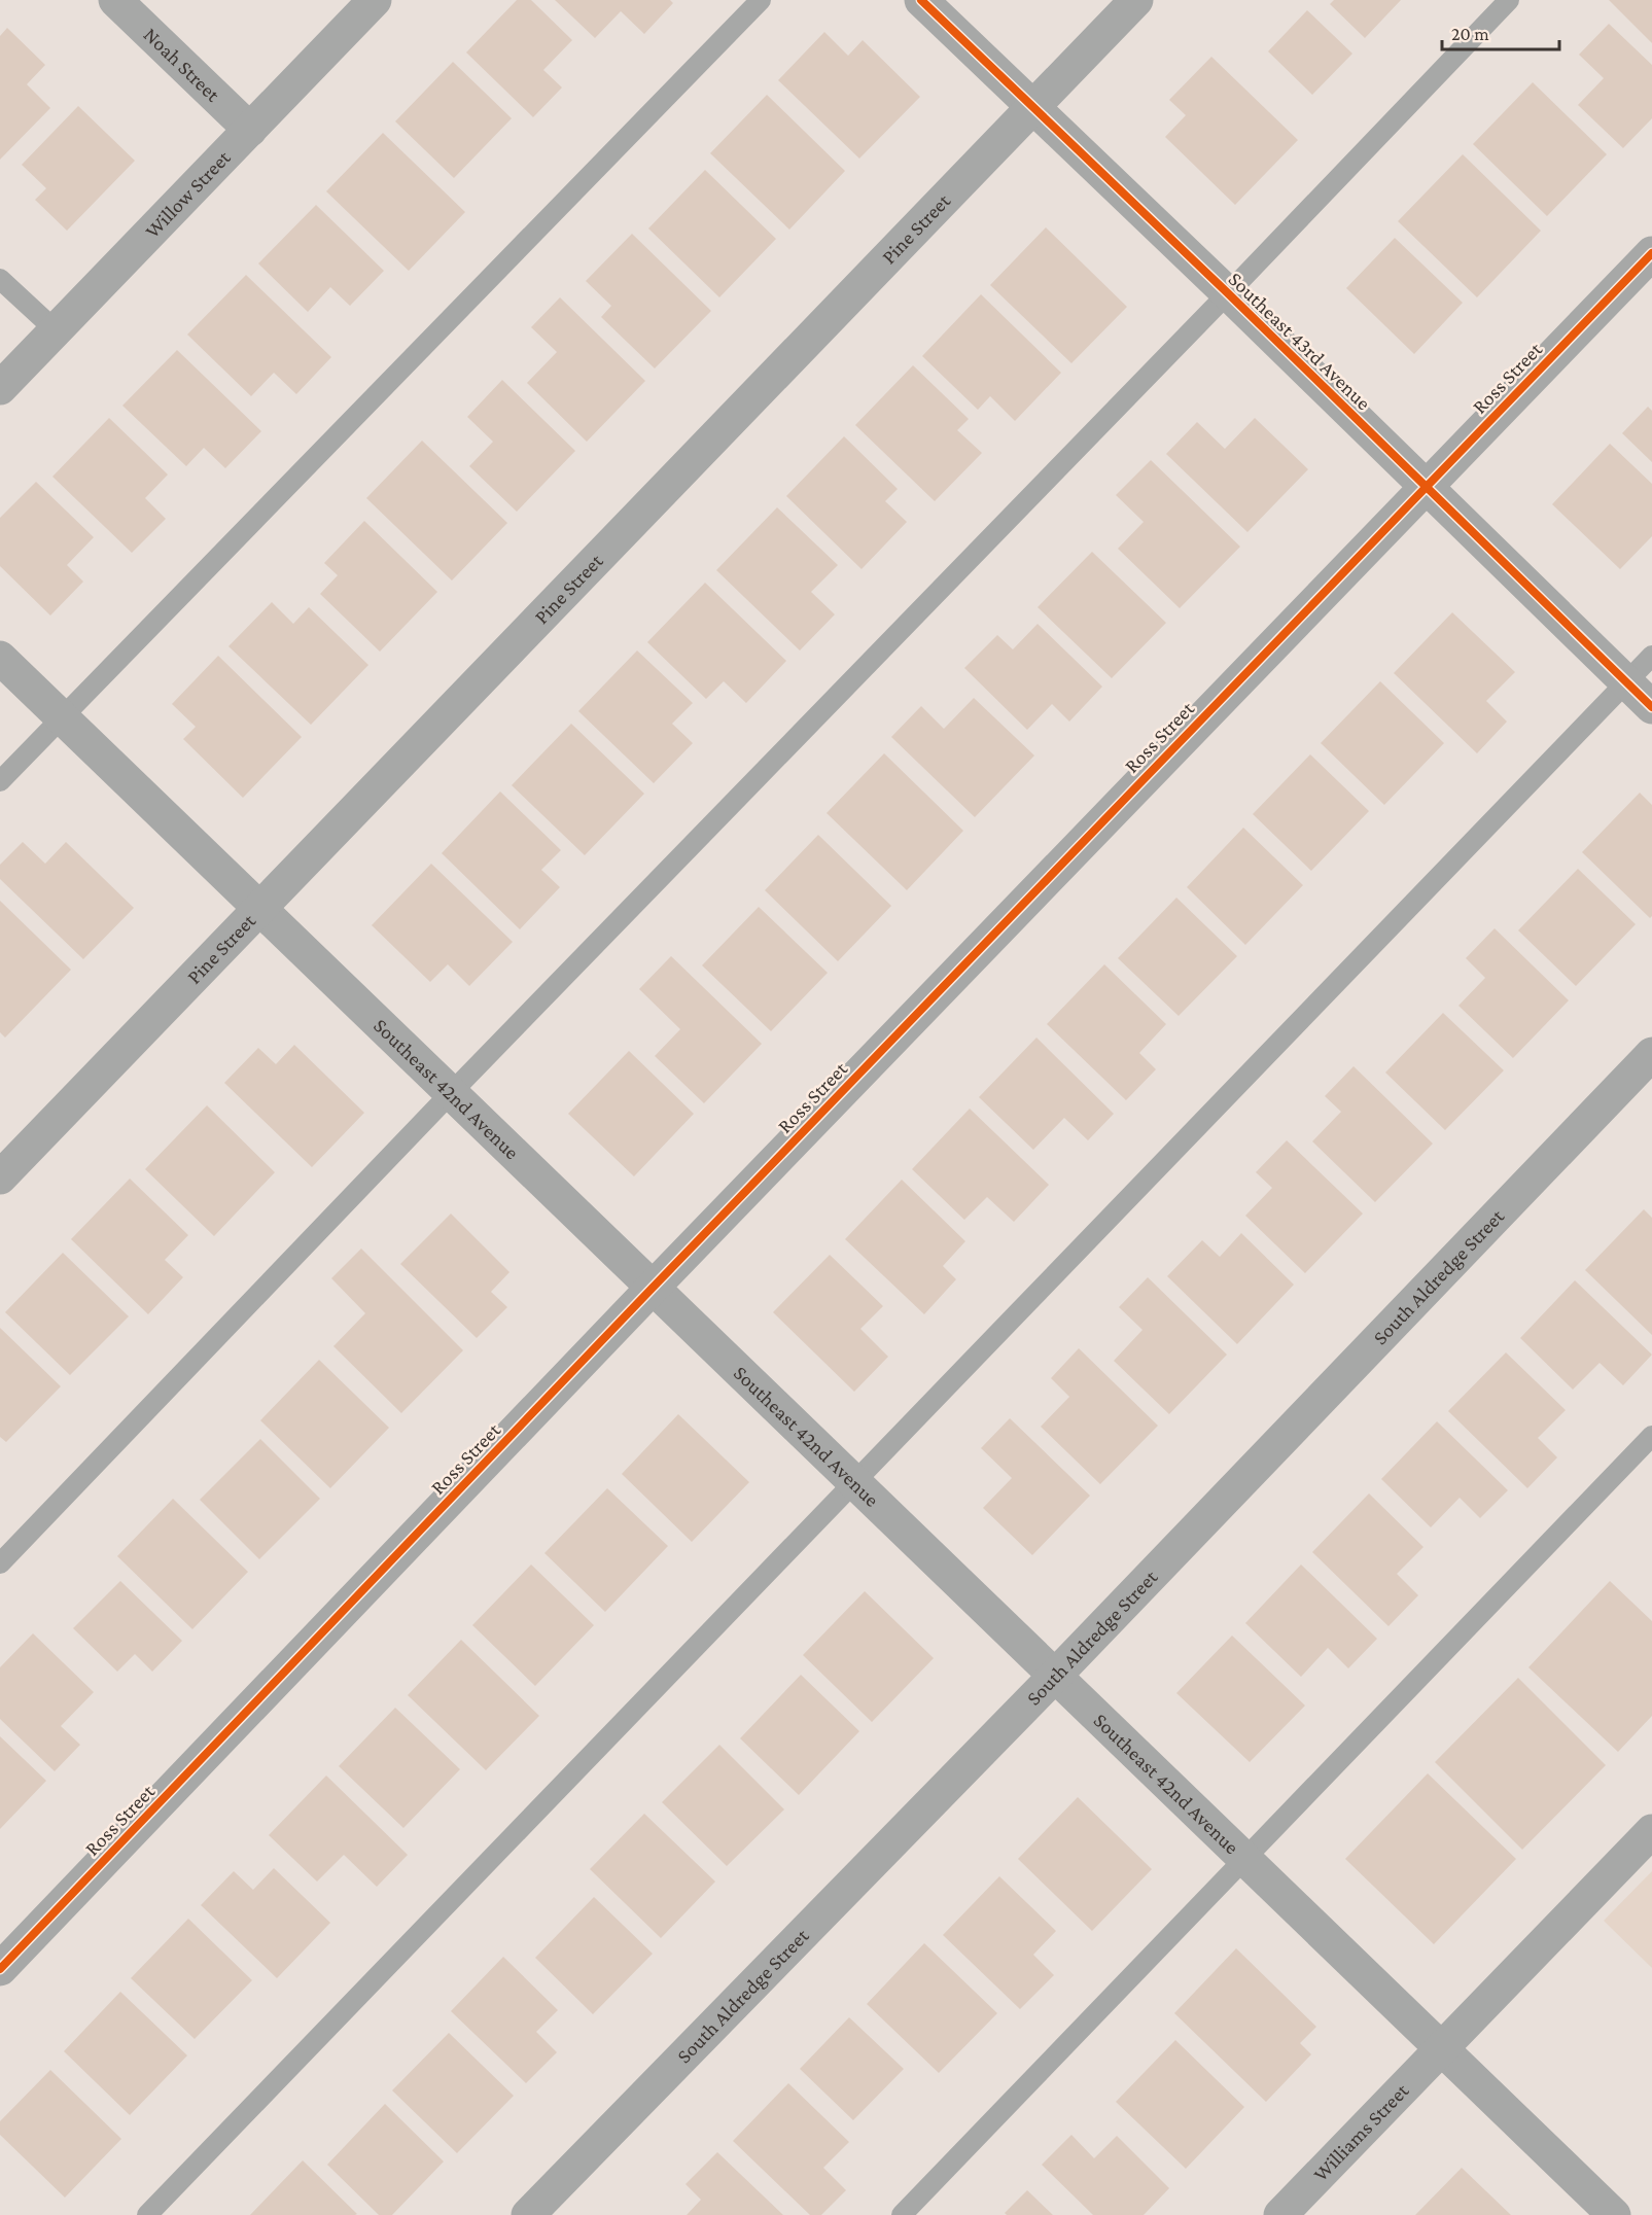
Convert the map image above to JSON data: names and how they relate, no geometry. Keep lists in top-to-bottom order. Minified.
{"streets":{"street":["Noah Street","Willow Street","Pine Street","Southeast 43rd Avenue","Ross Street","Southeast 42nd Avenue","South Aldredge Street","Williams Street"]},"crossings":[["Noah Street","Willow Street"],["Pine Street","Southeast 43rd Avenue"],["Pine Street","Southeast 42nd Avenue"],["Southeast 43rd Avenue","Ross Street"],["Ross Street","Southeast 42nd Avenue"],["Southeast 42nd Avenue","South Aldredge Street"],["Southeast 42nd Avenue","Williams Street"]],"scale_bar":"20 m"}
